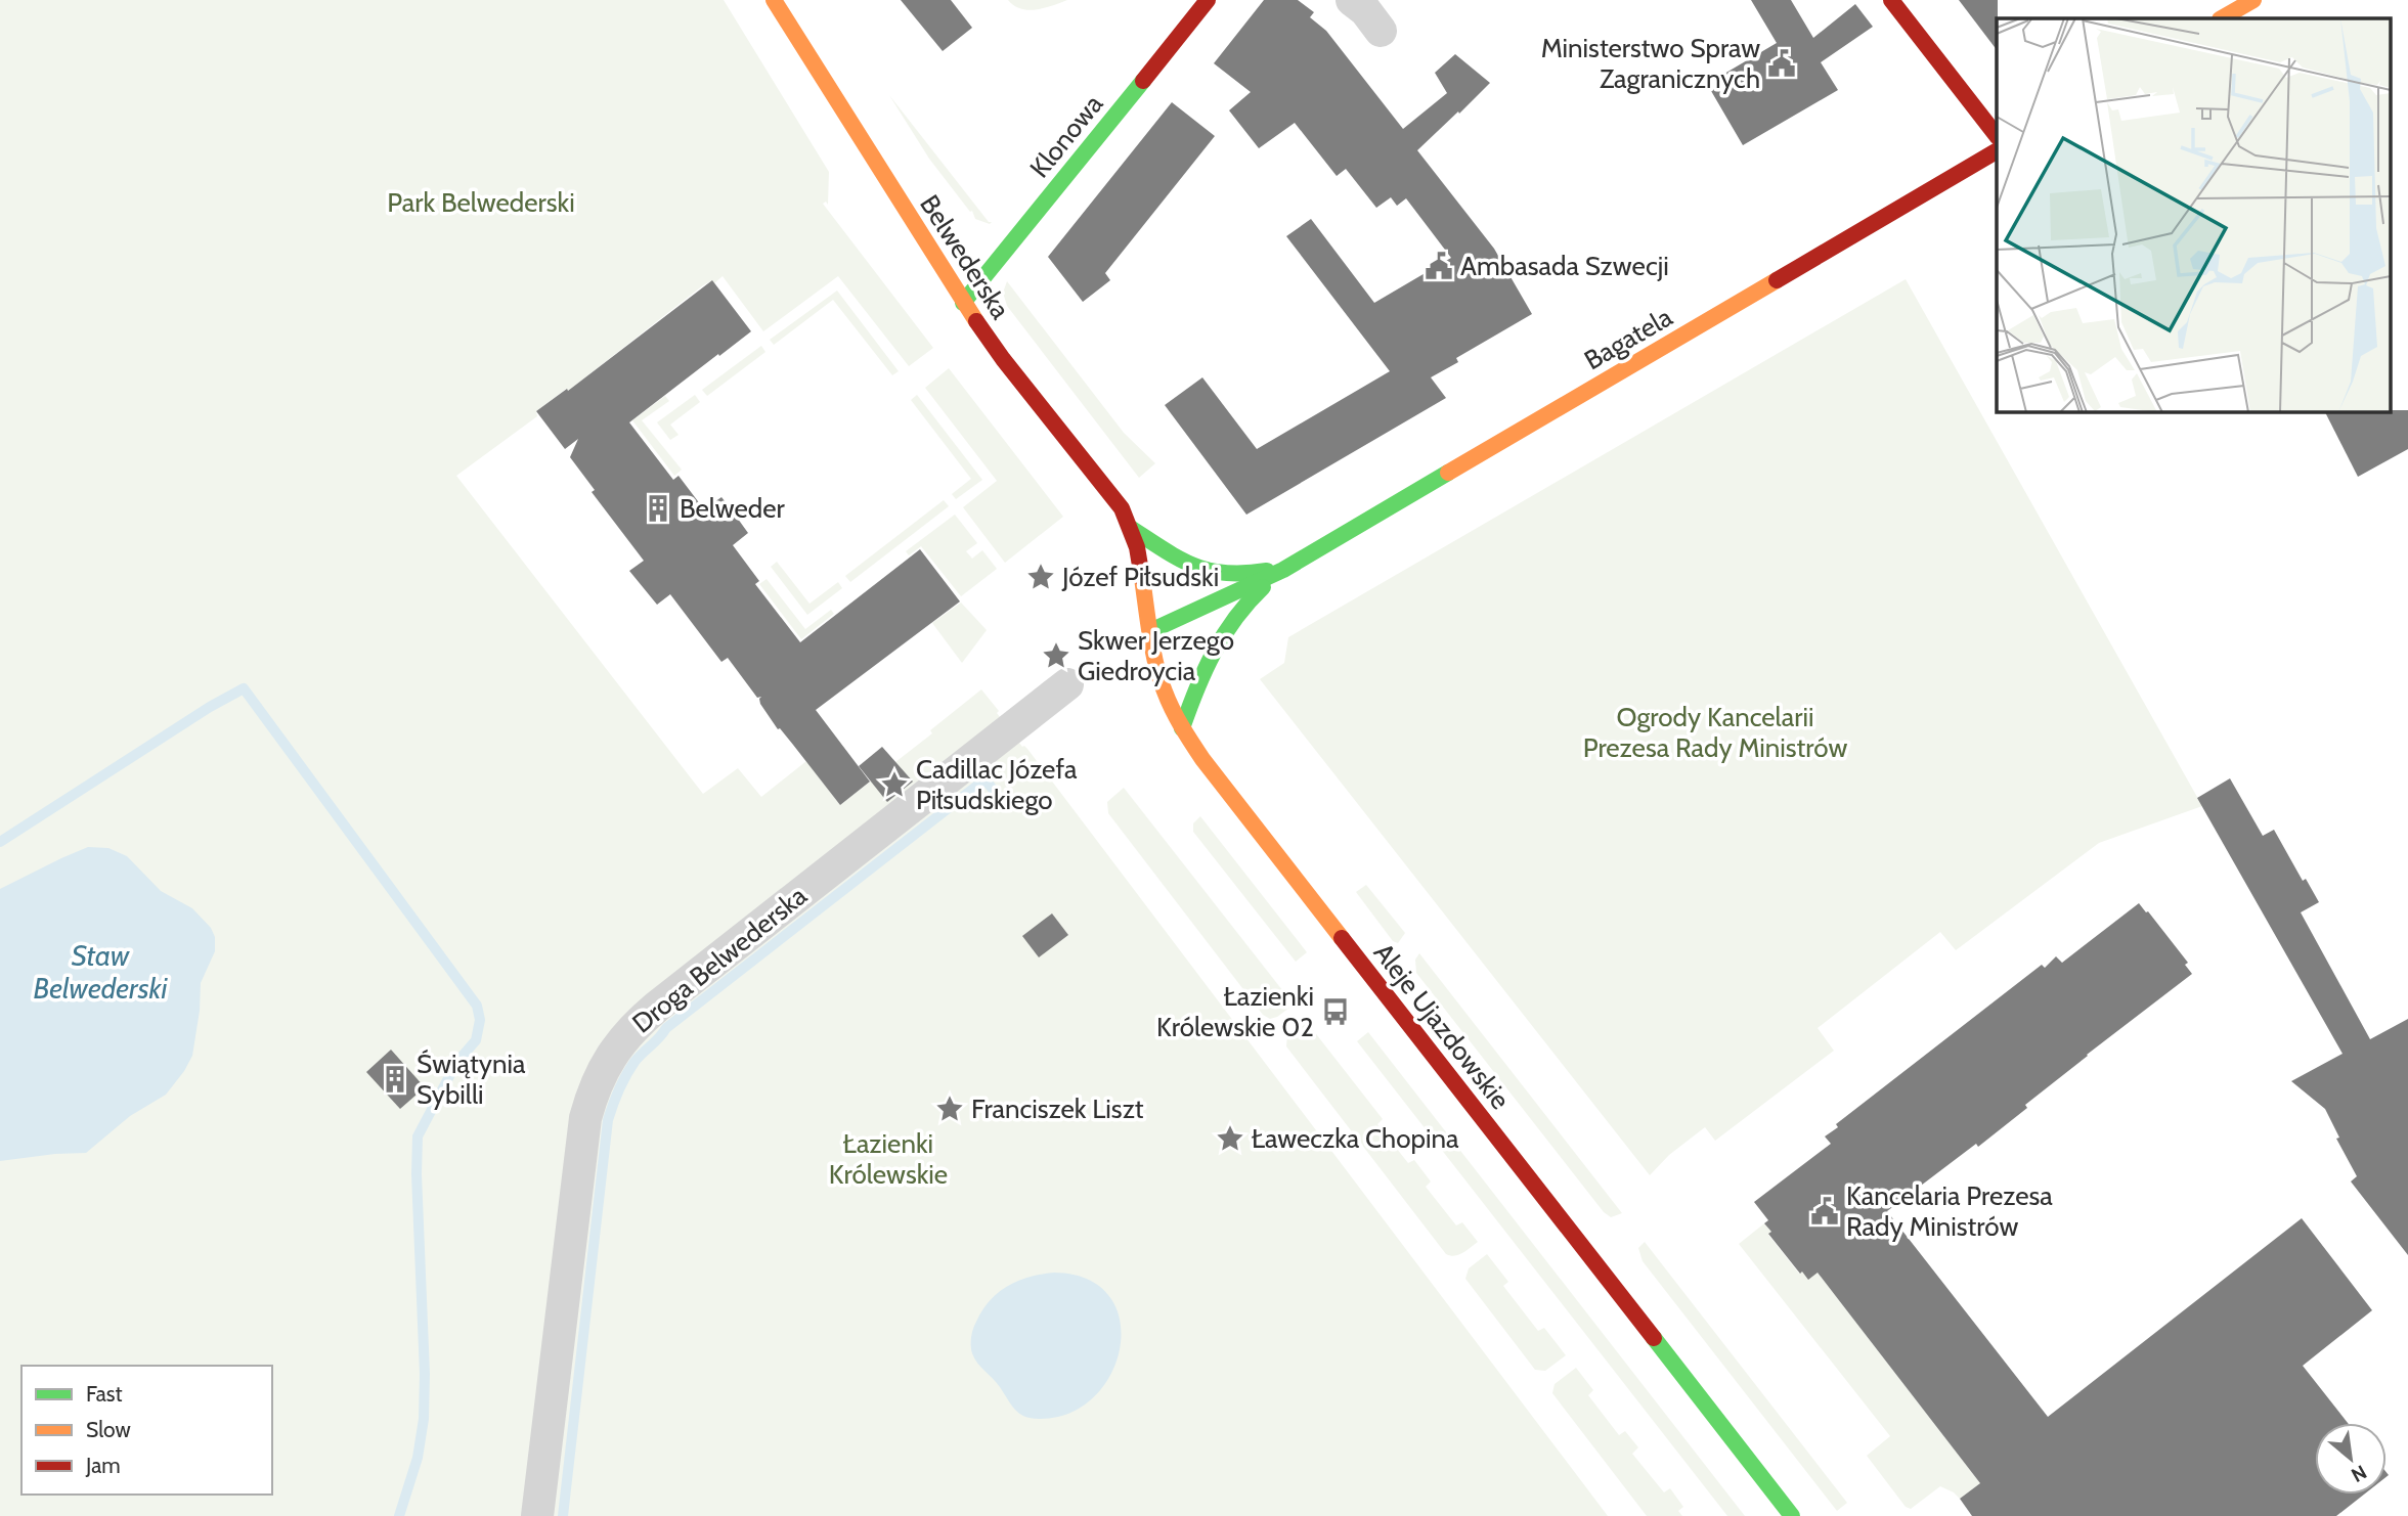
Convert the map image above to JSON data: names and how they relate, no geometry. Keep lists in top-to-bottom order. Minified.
{"streets":{"street":["Klonowa","Belwederska","Bagatela","Droga Belwederska","Aleje Ujazdowskie"]},"crossings":[["Klonowa","Belwederska"],["Belwederska","Aleje Ujazdowskie"],["Bagatela","Aleje Ujazdowskie"]],"water":["Staw Belwederski"],"parks":["Park Belwederski","Ogrody Kancelarii Prezesa Rady Ministrów","Łazienki Królewskie"],"places":{"public building":["Ministerstwo Spraw Zagranicznych","Ambasada Szwecji","Kancelaria Prezesa Rady Ministrów"],"building":["Belweder","Świątynia Sybilli"],"place":["Józef Piłsudski","Skwer Jerzego Giedroycia","Cadillac Józefa Piłsudskiego","Franciszek Liszt","Ławeczka Chopina"],"bus stop":["Łazienki Królewskie 02"]},"legend":["Fast","Slow","Jam"],"north":"bottom right"}
